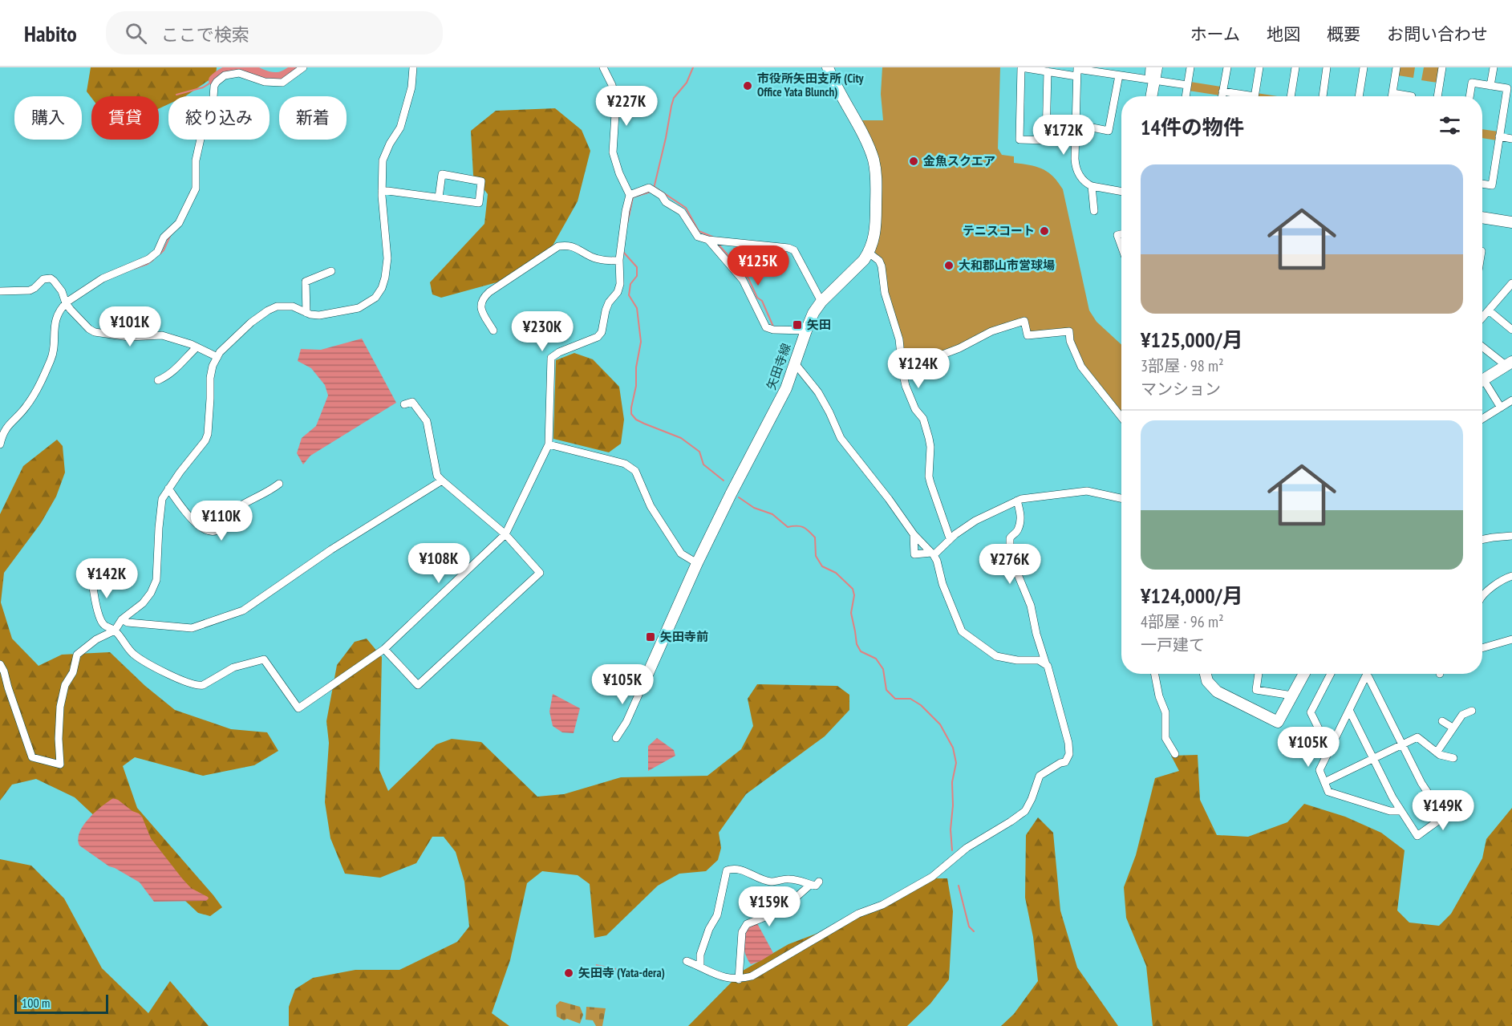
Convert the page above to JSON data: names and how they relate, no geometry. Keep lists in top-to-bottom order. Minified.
{"streets":{"main road":["矢田寺線"]},"places":{"other":["市役所矢田支所 (City Office Yata Blunch)","金魚スクエア","テニスコート","大和郡山市営球場","矢田寺 (Yata-dera)"],"transit":["矢田","矢田寺前"]},"scale_bar":"100 m","page":{"header":"Habito","search":"ここで検索","nav":["ホーム","地図","概要","お問い合わせ"],"price":["¥227K","¥172K","¥125K","¥101K","¥230K","¥124K","¥110K","¥108K","¥276K","¥142K","¥105K","¥105K","¥149K","¥159K"],"chip":["購入","賃貸","絞り込み","新着"],"heading":"14件の物件","list":[{"name":"¥125,000/月","note":"3部屋 · 98 m² · マンション"},{"name":"¥124,000/月","note":"4部屋 · 96 m² · 一戸建て"}],"scale":"100 m"}}
